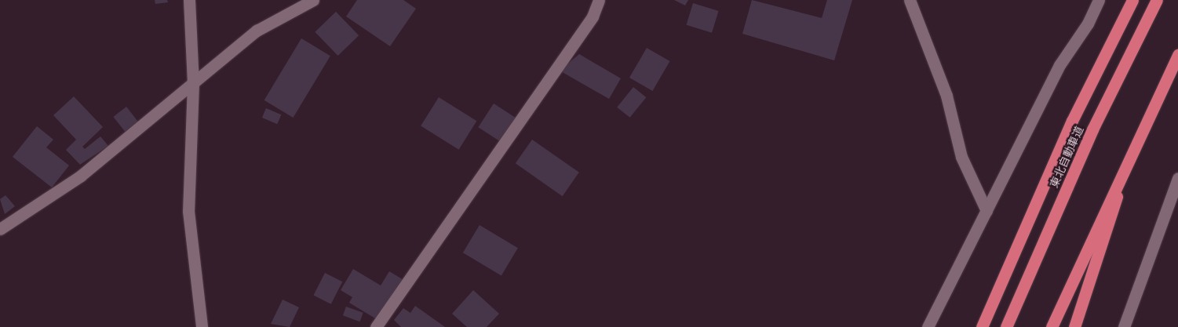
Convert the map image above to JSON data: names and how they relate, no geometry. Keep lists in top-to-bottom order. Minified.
{"streets":{"highway":["東北自動車道"]}}
